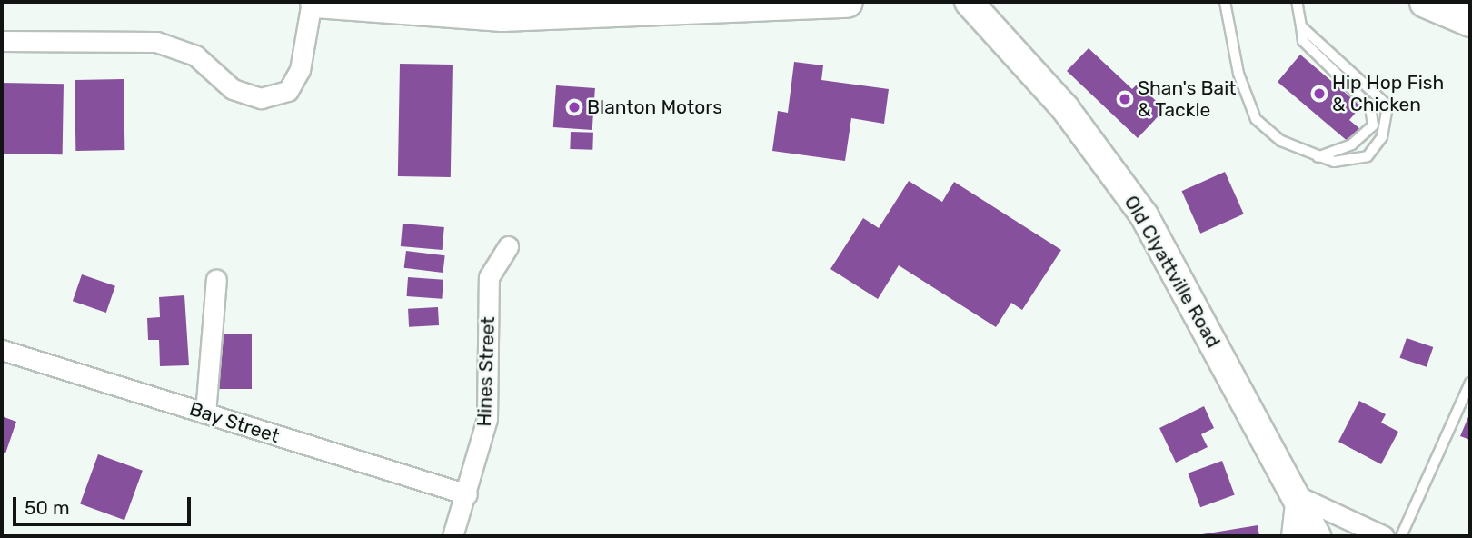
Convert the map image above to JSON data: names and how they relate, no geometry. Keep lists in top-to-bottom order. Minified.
{"streets":{"street":["Old Clyattville Road","Hines Street","Bay Street"]},"crossings":[["Hines Street","Bay Street"]],"places":["Hip Hop Fish & Chicken","Shan's Bait & Tackle","Blanton Motors"],"scale_bar":"50 m"}
